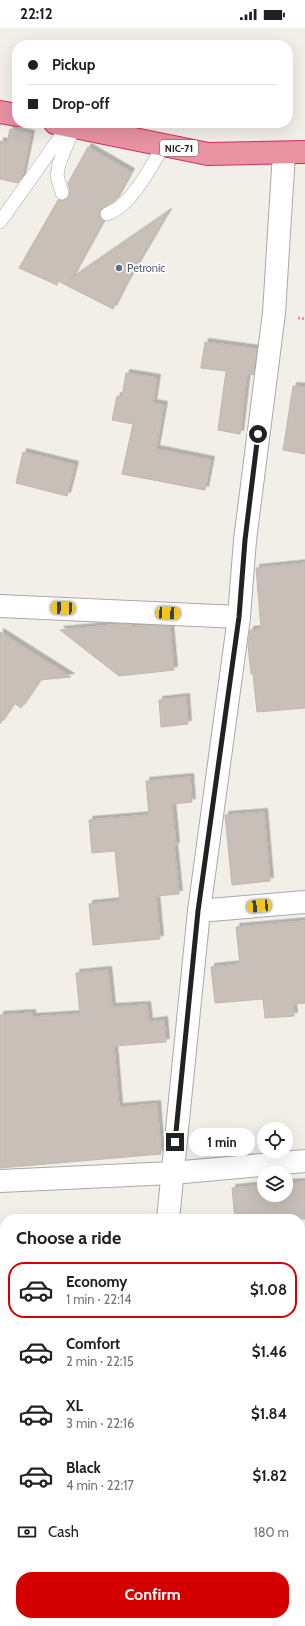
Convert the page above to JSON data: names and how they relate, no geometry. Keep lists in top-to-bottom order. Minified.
{"streets":{"highway":["NIC-71"]},"places":["Petronic"],"page":{"status":"22:12","banner":["Pickup","Drop-off"],"bubble":"1 min","heading":"Choose a ride","list":[{"name":"Economy","note":"1 min · 22:14","value":"$1.08"},{"name":"Comfort","note":"2 min · 22:15","value":"$1.46"},{"name":"XL","note":"3 min · 22:16","value":"$1.84"},{"name":"Black","note":"4 min · 22:17","value":"$1.82"}],"pay":["Cash","180 m"],"buttons":"Confirm"}}
